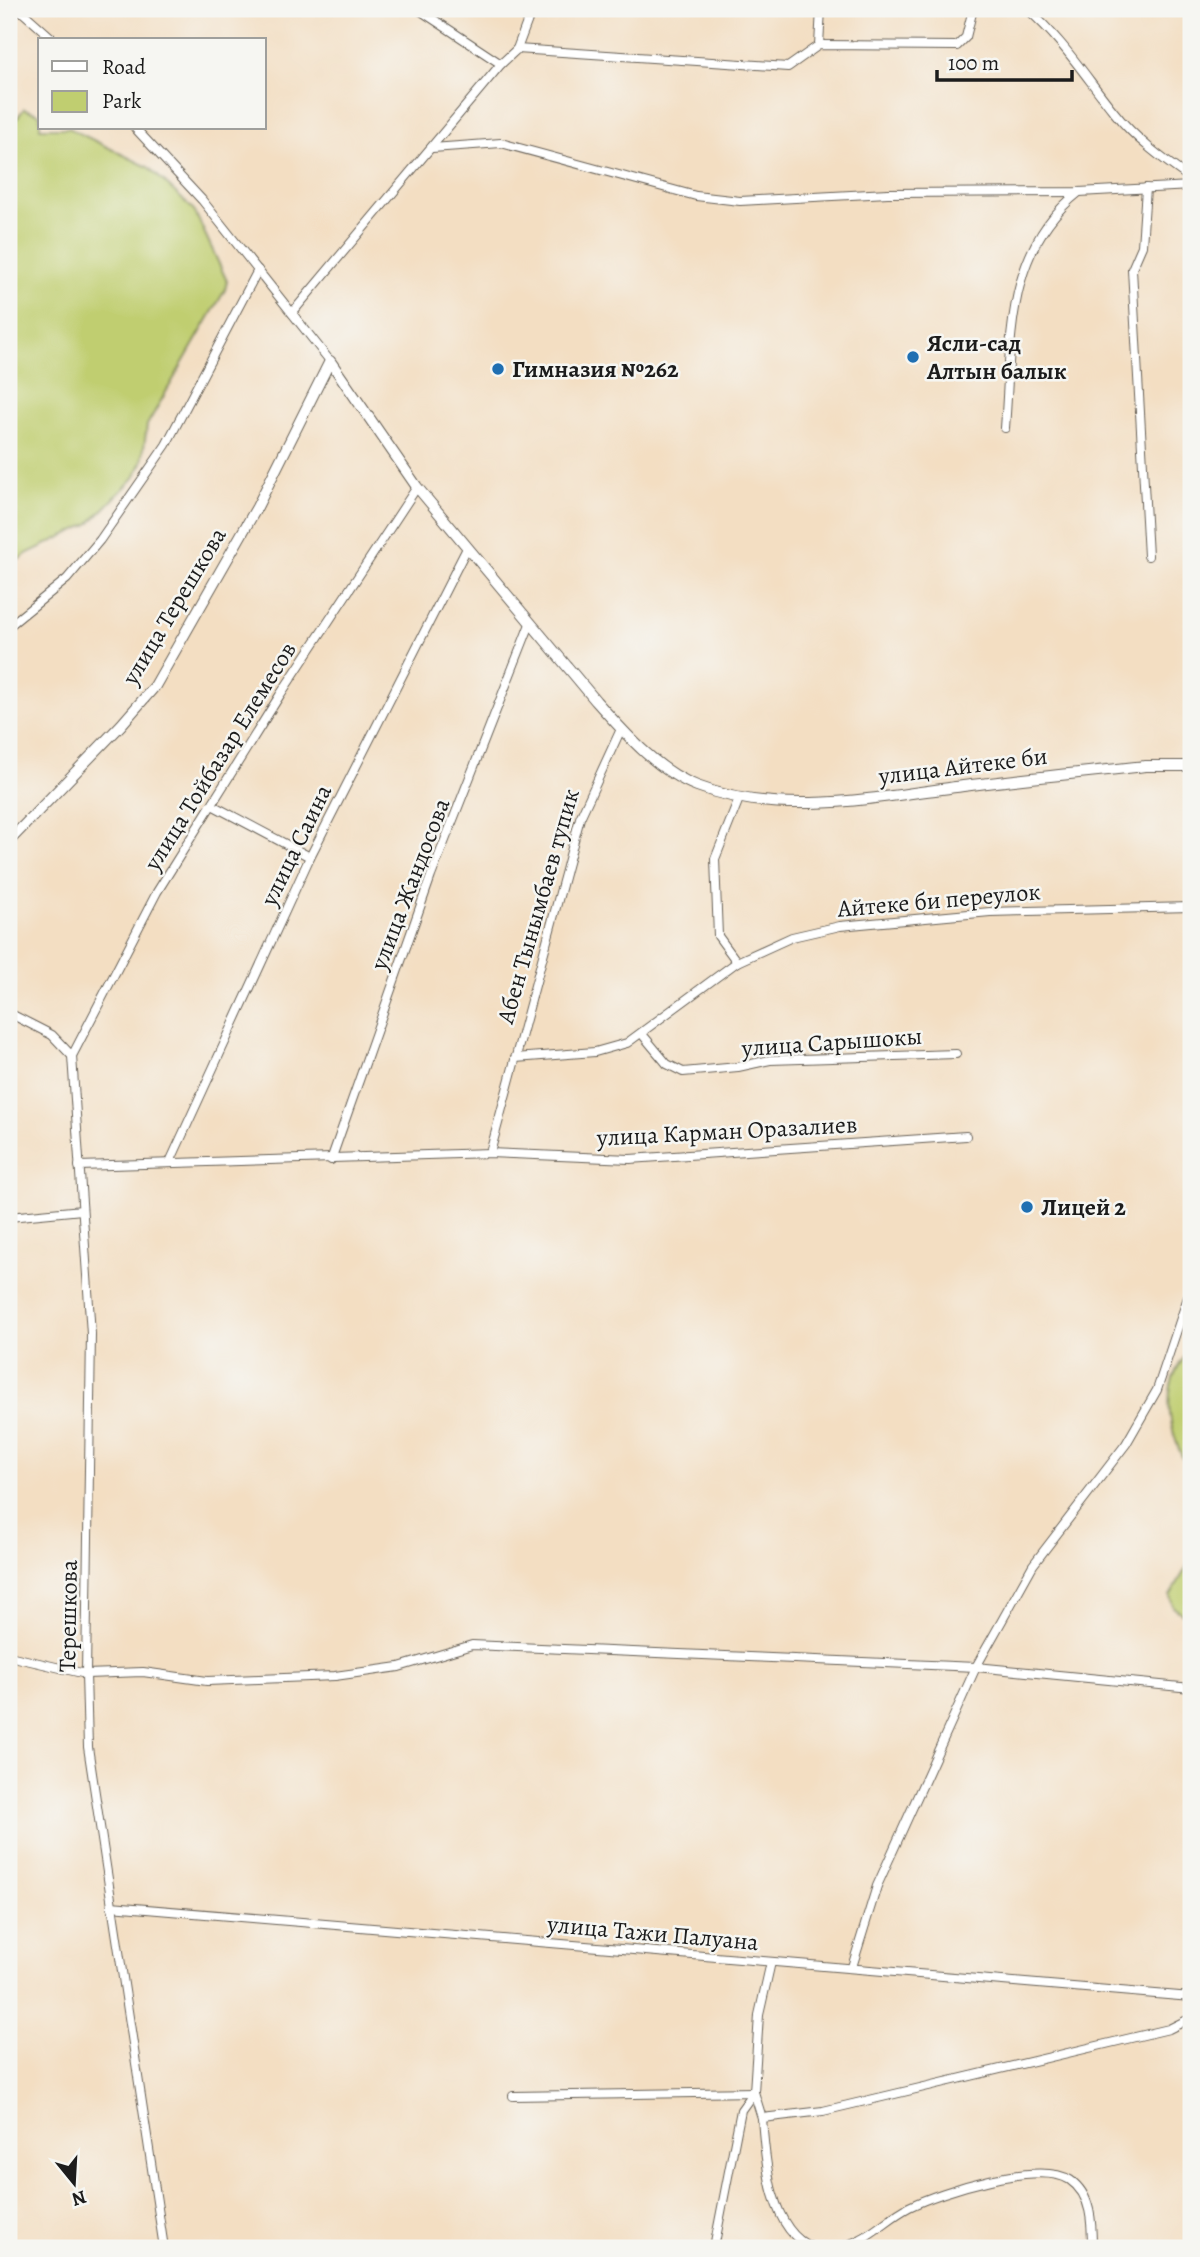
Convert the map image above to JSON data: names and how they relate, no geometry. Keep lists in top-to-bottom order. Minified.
{"streets":{"street":["улица Терешкова","улица Тойбазар Елемесов","улица Айтеке би","улица Саина","улица Жандосова","Айтеке би переулок","Абен Тынымбаев тупик","улица Сарышокы","улица Карман Оразалиев","Терешкова","улица Тажи Палуана"]},"crossings":[["улица Терешкова","улица Айтеке би"],["улица Тойбазар Елемесов","улица Айтеке би"],["улица Тойбазар Елемесов","Терешкова"],["улица Айтеке би","улица Саина"],["улица Айтеке би","улица Жандосова"],["улица Айтеке би","Абен Тынымбаев тупик"],["улица Саина","улица Карман Оразалиев"],["улица Жандосова","улица Карман Оразалиев"],["Айтеке би переулок","Абен Тынымбаев тупик"],["Айтеке би переулок","улица Сарышокы"],["Абен Тынымбаев тупик","улица Карман Оразалиев"],["улица Карман Оразалиев","Терешкова"],["Терешкова","улица Тажи Палуана"]],"places":["Ясли-сад Алтын балык","Гимназия №262","Лицей 2"],"legend":["Road","Park"],"scale_bar":"100 m","north":"bottom"}
